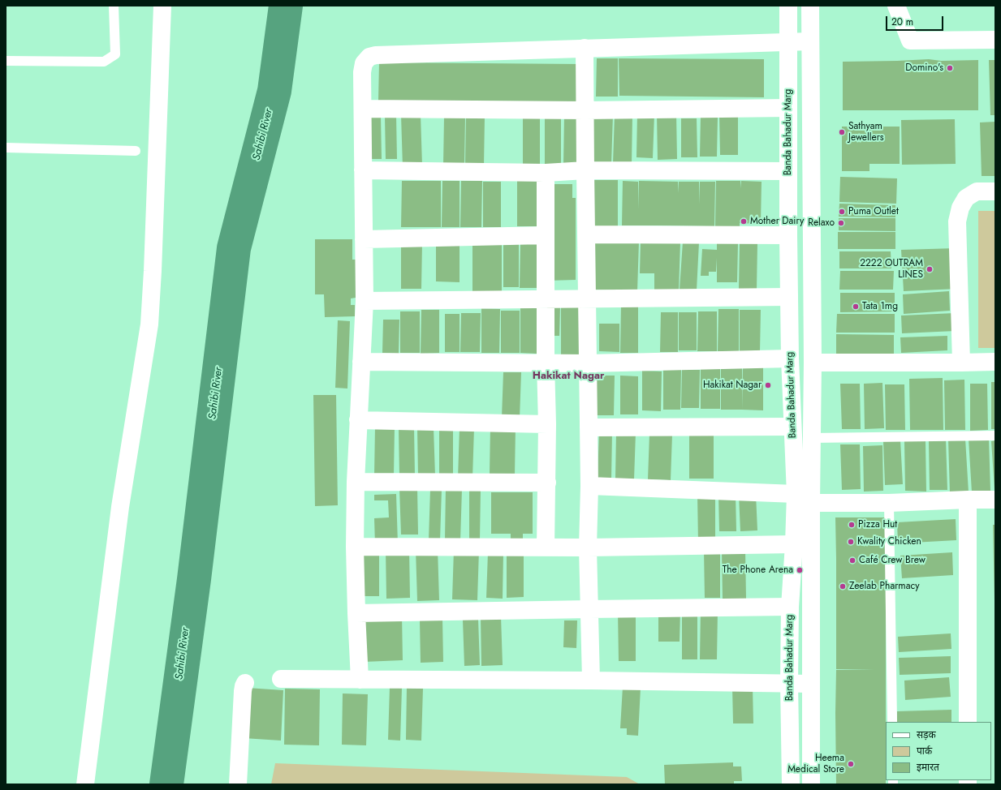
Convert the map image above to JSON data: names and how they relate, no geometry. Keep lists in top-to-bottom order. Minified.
{"streets":{"street":["Banda Bahadur Marg"]},"districts":["Hakikat Nagar"],"water":["Sahibi River"],"places":["Domino's","Sathyam Jewellers","Puma Outlet","Mother Dairy","Relaxo","2222 OUTRAM LINES","Tata 1mg","Hakikat Nagar","Pizza Hut","Kwality Chicken","Café Crew Brew","The Phone Arena","Zeelab Pharmacy","Heema Medical Store"],"legend":["सड़क","पार्क","इमारत"],"scale_bar":"20 m"}
